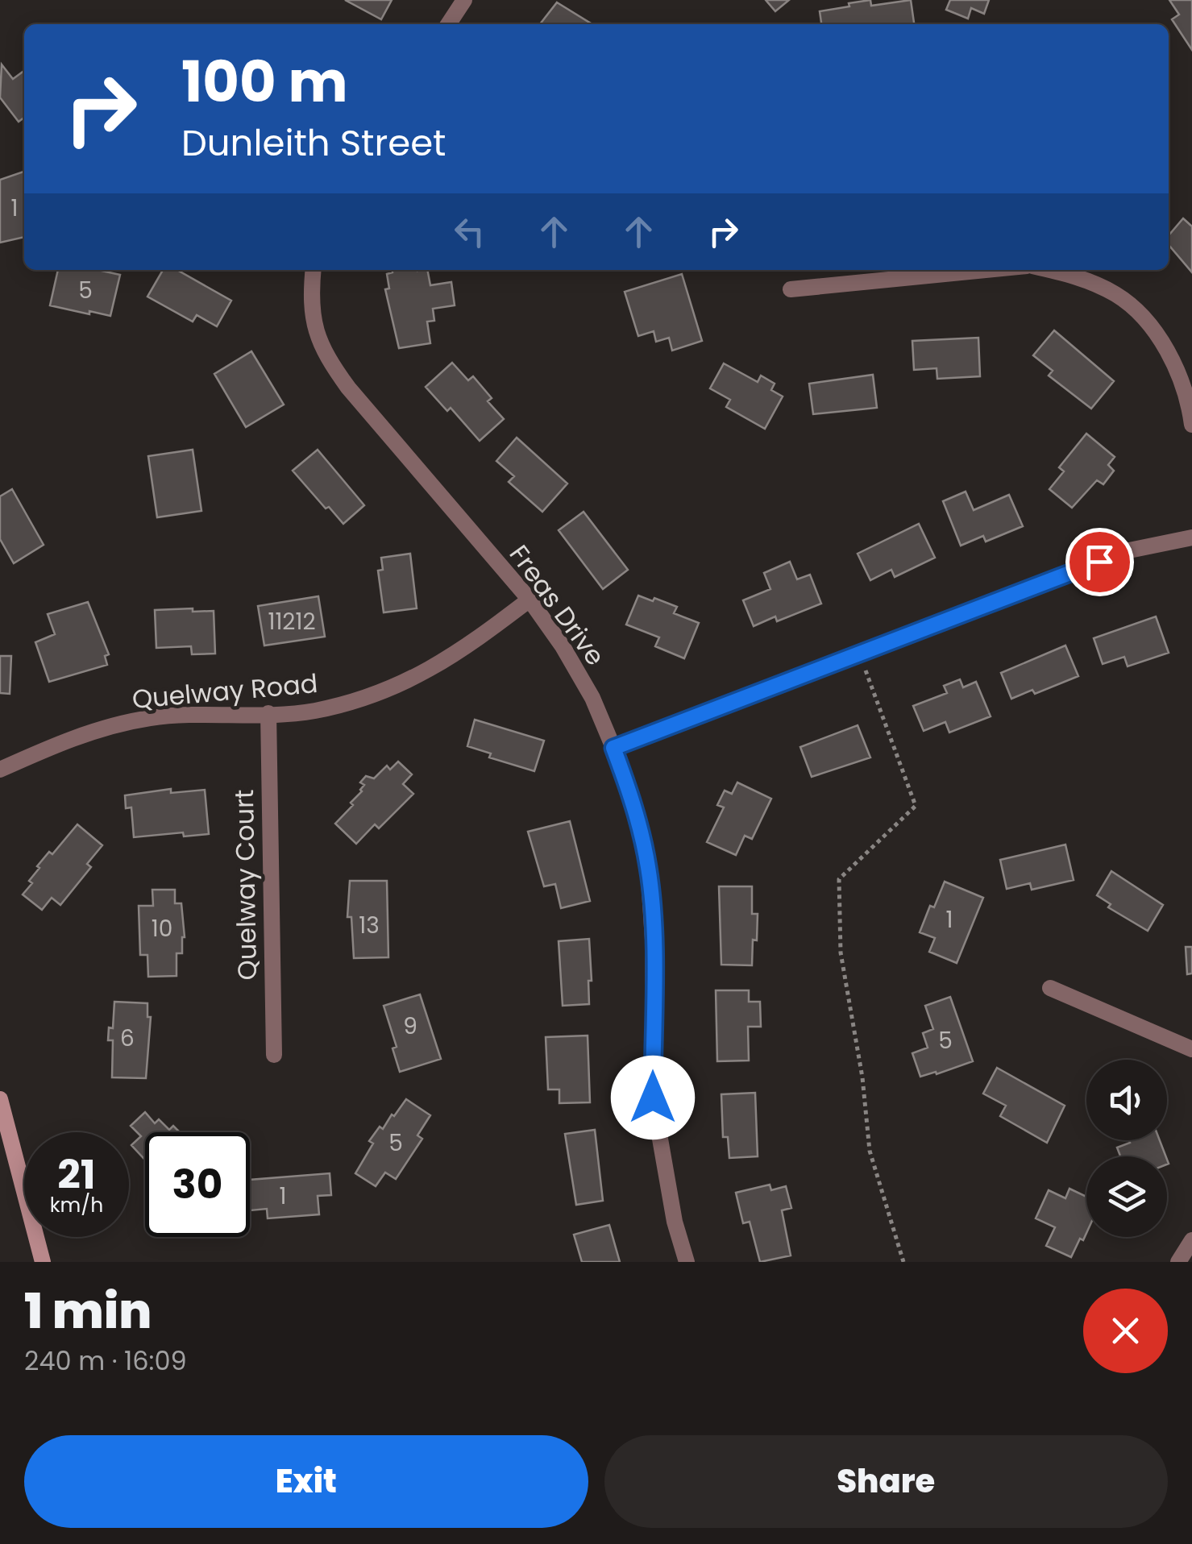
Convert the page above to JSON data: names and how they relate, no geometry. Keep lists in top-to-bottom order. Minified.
{"streets":{"street":["Freas Drive","Quelway Road","Quelway Court"]},"crossings":[["Freas Drive","Quelway Road"],["Quelway Road","Quelway Court"]],"house_numbers":["1","5","11212","1","13","10","9","6","5","5","1"],"page":{"turn":["100 m","Dunleith Street"],"speed":"21 km/h","limit":"30","heading":["1 min","240 m · 16:09"],"buttons":["Exit","Share"]}}
